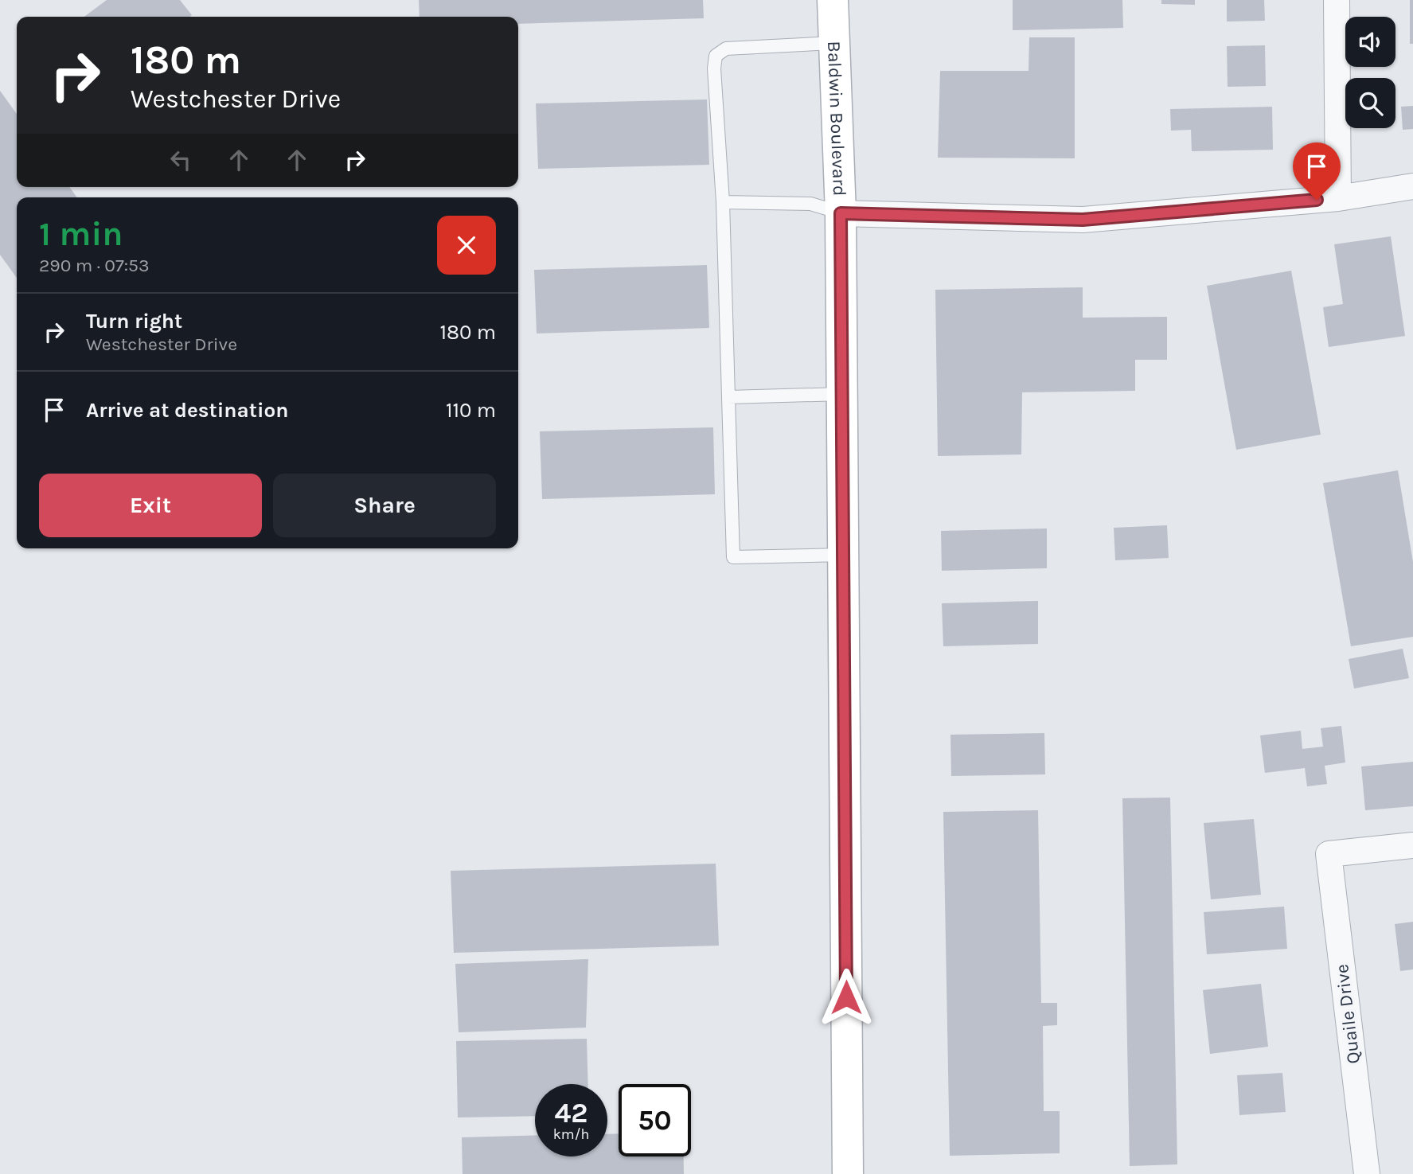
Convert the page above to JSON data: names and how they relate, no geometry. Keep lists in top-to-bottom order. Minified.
{"streets":{"main road":["Baldwin Boulevard"],"street":["Quaile Drive"]},"page":{"turn":["180 m","Westchester Drive"],"heading":["1 min","290 m · 07:53"],"list":[{"name":"Turn right","note":"Westchester Drive","value":"180 m"},{"name":"Arrive at destination","value":"110 m"}],"buttons":["Exit","Share"],"speed":"42 km/h","limit":"50"}}
